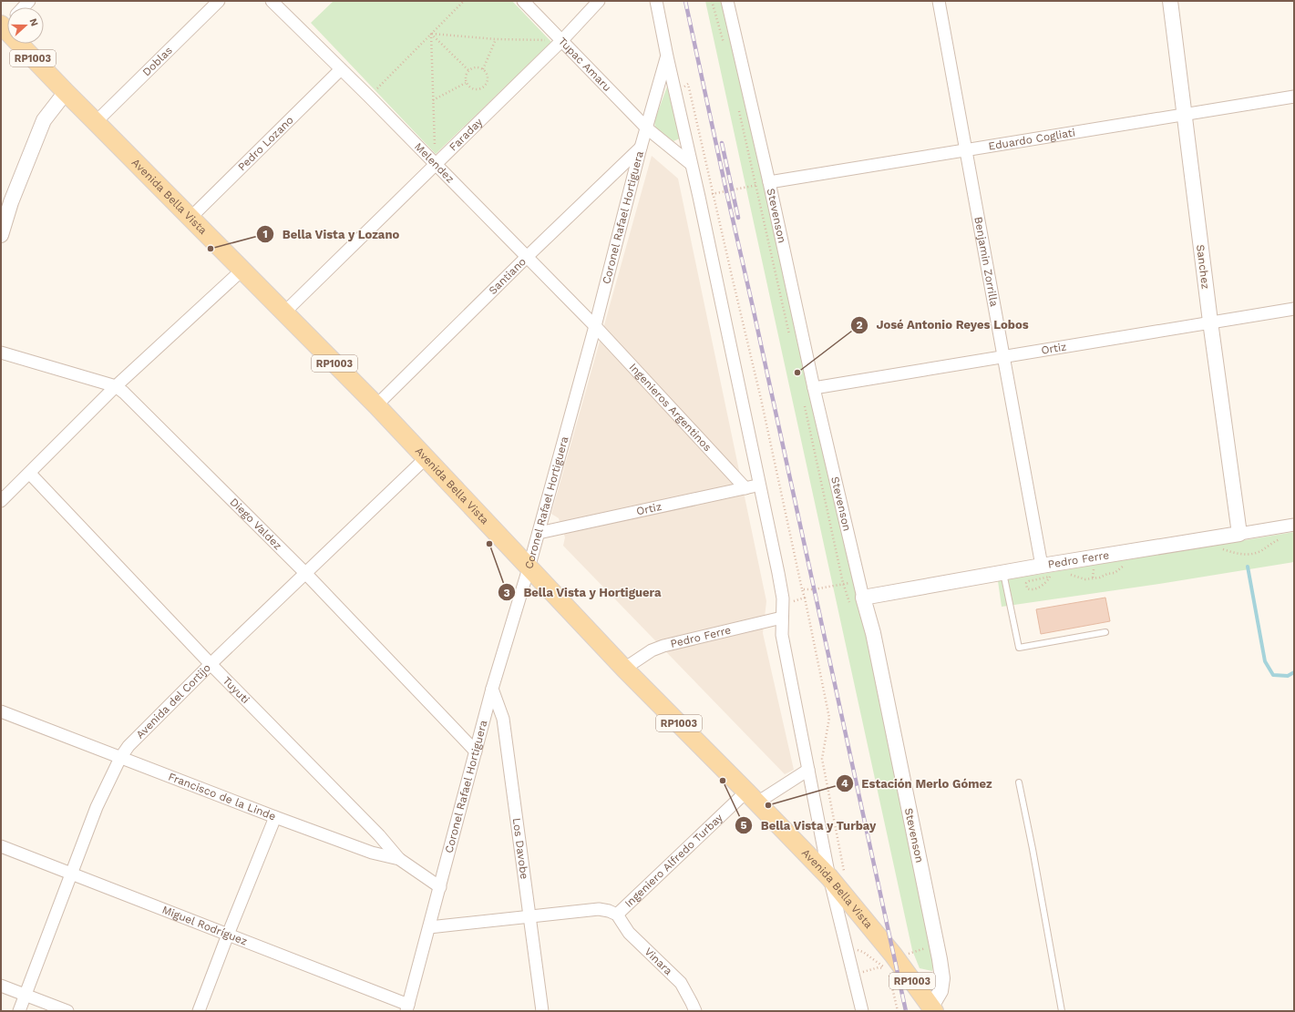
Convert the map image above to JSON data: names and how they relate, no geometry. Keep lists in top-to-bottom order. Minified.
{"streets":{"main road":["RP1003","Avenida Bella Vista"],"street":["Doblas","Tupac Amaru","Faraday","Eduardo Cogliati","Pedro Lozano","Melendez","Stevenson","Coronel Rafael Hortiguera","Benjamin Zorrilla","Sanchez","Santiano","Ortiz","Ingenieros Argentinos","Diego Valdez","Pedro Ferre","Tuyuti","Avenida del Cortijo","Francisco de la Linde","Los Davobe","Ingeniero Alfredo Turbay","Miguel Rodríguez","Vinara"]},"crossings":[["RP1003","Avenida Bella Vista"],["RP1003","Stevenson"],["Doblas","Avenida Bella Vista"],["Tupac Amaru","Faraday"],["Tupac Amaru","Coronel Rafael Hortiguera"],["Faraday","Melendez"],["Faraday","Avenida Bella Vista"],["Eduardo Cogliati","Stevenson"],["Eduardo Cogliati","Benjamin Zorrilla"],["Eduardo Cogliati","Sanchez"],["Pedro Lozano","Melendez"],["Pedro Lozano","Avenida Bella Vista"],["Melendez","Coronel Rafael Hortiguera"],["Melendez","Santiano"],["Melendez","Ingenieros Argentinos"],["Avenida Bella Vista","Coronel Rafael Hortiguera"],["Avenida Bella Vista","Santiano"],["Avenida Bella Vista","Pedro Ferre"],["Avenida Bella Vista","Avenida del Cortijo"],["Avenida Bella Vista","Ingeniero Alfredo Turbay"],["Stevenson","Ortiz"],["Stevenson","Pedro Ferre"],["Coronel Rafael Hortiguera","Santiano"],["Coronel Rafael Hortiguera","Ortiz"],["Coronel Rafael Hortiguera","Ingenieros Argentinos"],["Coronel Rafael Hortiguera","Diego Valdez"],["Coronel Rafael Hortiguera","Francisco de la Linde"],["Coronel Rafael Hortiguera","Los Davobe"],["Coronel Rafael Hortiguera","Miguel Rodríguez"],["Benjamin Zorrilla","Ortiz"],["Benjamin Zorrilla","Pedro Ferre"],["Sanchez","Ortiz"],["Sanchez","Pedro Ferre"],["Ortiz","Ingenieros Argentinos"],["Diego Valdez","Avenida del Cortijo"],["Tuyuti","Avenida del Cortijo"],["Tuyuti","Francisco de la Linde"],["Avenida del Cortijo","Francisco de la Linde"],["Avenida del Cortijo","Miguel Rodríguez"],["Ingeniero Alfredo Turbay","Vinara"]],"places":["Bella Vista y Lozano","José Antonio Reyes Lobos","Bella Vista y Hortiguera","Bella Vista y Turbay","Estación Merlo Gómez"],"north":"right"}
